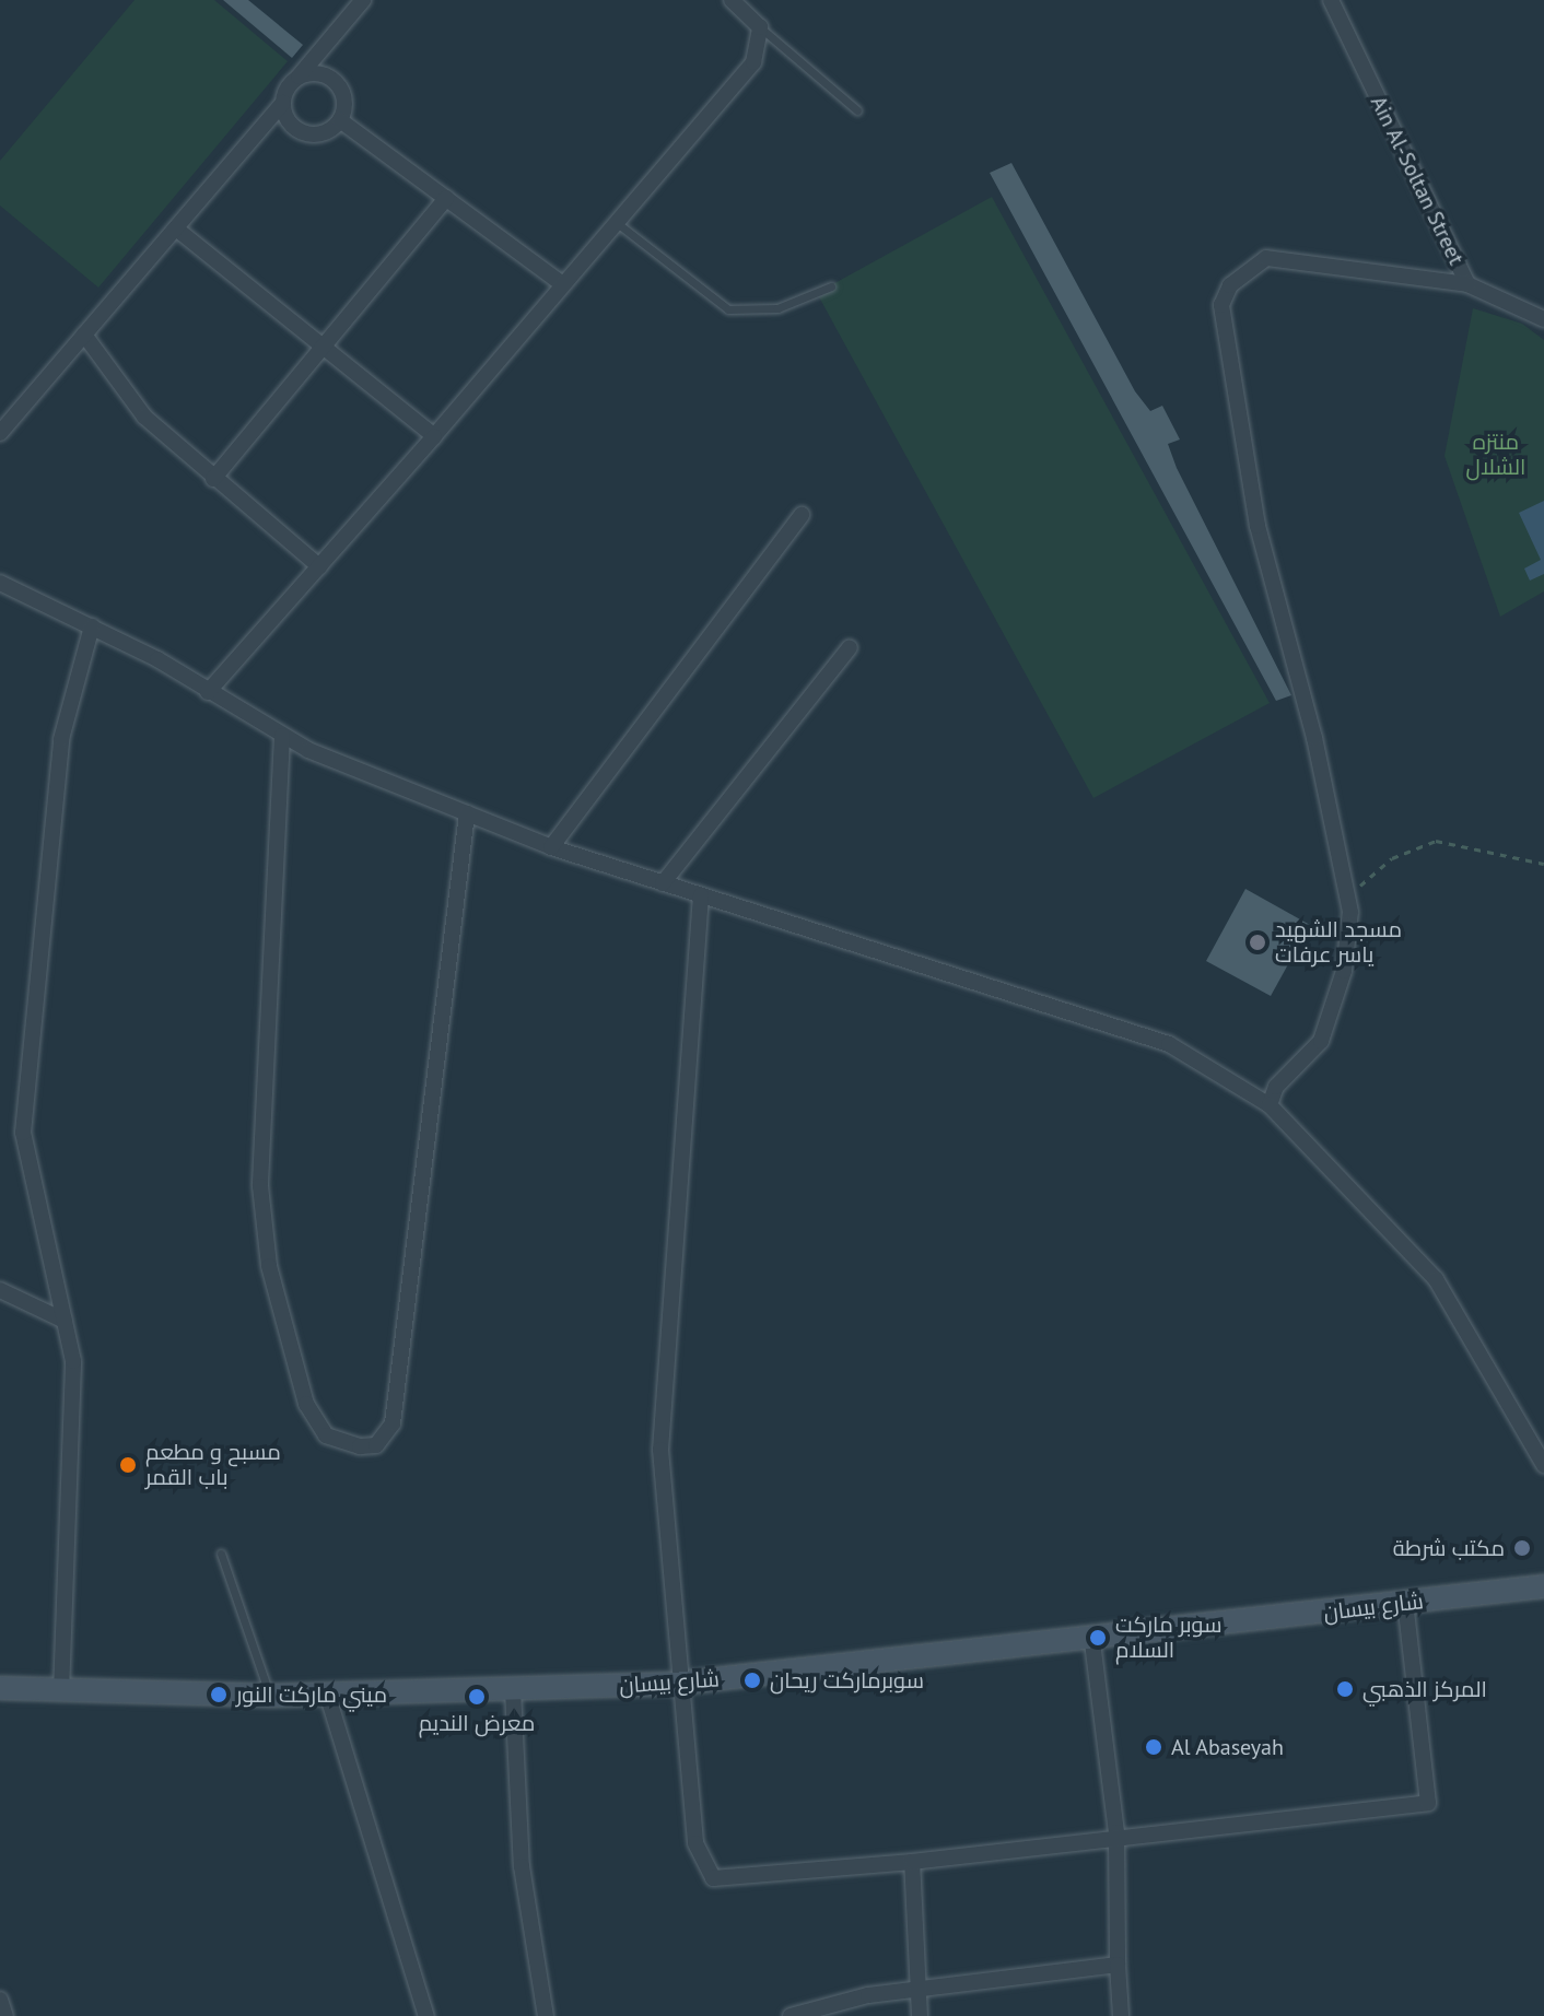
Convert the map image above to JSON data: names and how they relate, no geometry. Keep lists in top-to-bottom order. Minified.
{"streets":{"street":["Ain Al-Soltan Street","شارع بيسان"]},"parks":["منتزه الشلال"],"places":["مسجد الشهيد ياسر عرفات","مسبح و مطعم باب القمر","مكتب شرطة","سوبر ماركت السلام","سوبرماركت ريحان","المركز الذهبي","ميني ماركت النور","معرض النديم","Al Abaseyah"]}
